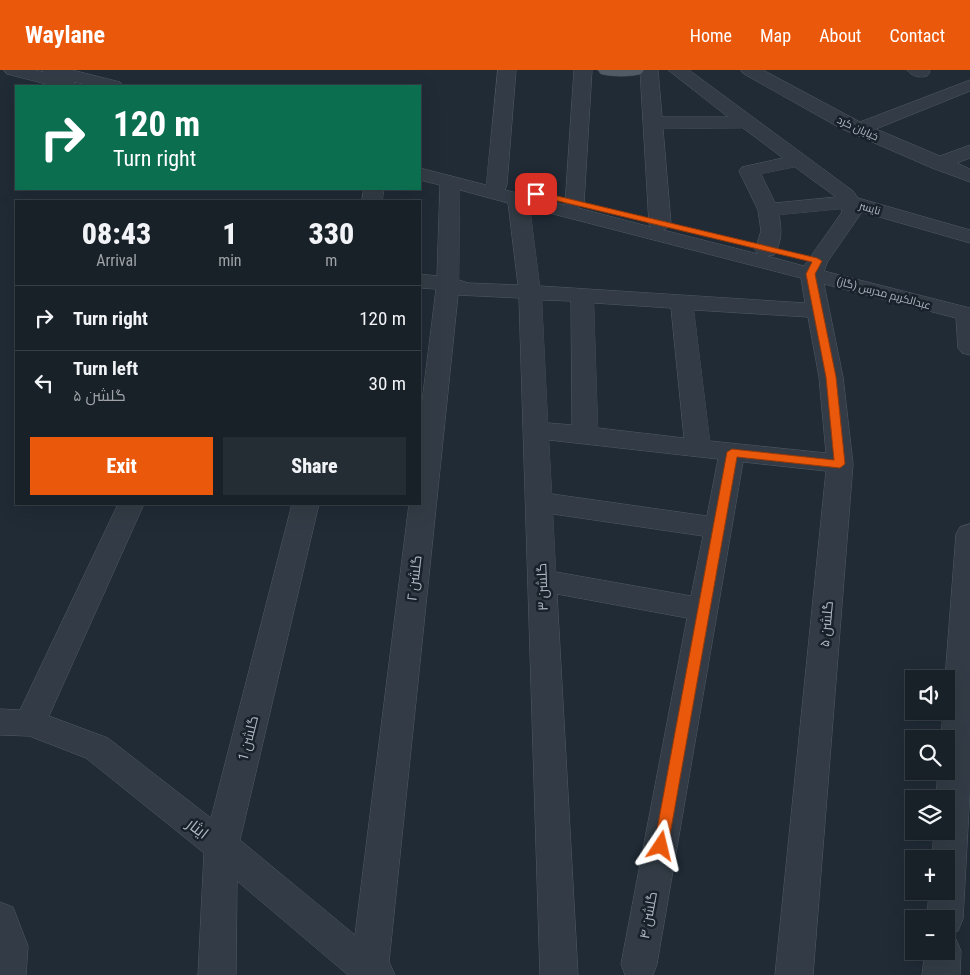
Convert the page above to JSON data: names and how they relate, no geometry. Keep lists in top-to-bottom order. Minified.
{"streets":{"street":["خیابان کرد","نایسر","عبدالکریم مدرس (گاز)","گلشن ۲","گلشن ۳","گلشن ۵","گلشن 1","ایثار","گلشن ۴"]},"crossings":[["عبدالکریم مدرس (گاز)","گلشن ۲"],["عبدالکریم مدرس (گاز)","گلشن ۳"],["عبدالکریم مدرس (گاز)","گلشن ۵"],["گلشن ۲","ایثار"],["گلشن 1","ایثار"]],"page":{"header":"Waylane","nav":["Home","Map","About","Contact"],"turn":["120 m","Turn right"],"eta":["08:43","Arrival","1","min","330","m"],"list":[{"name":"Turn right","value":"120 m"},{"name":"Turn left","note":"گلشن ۵","value":"30 m"}],"buttons":["Exit","Share"],"map_buttons":["+","−"]}}
